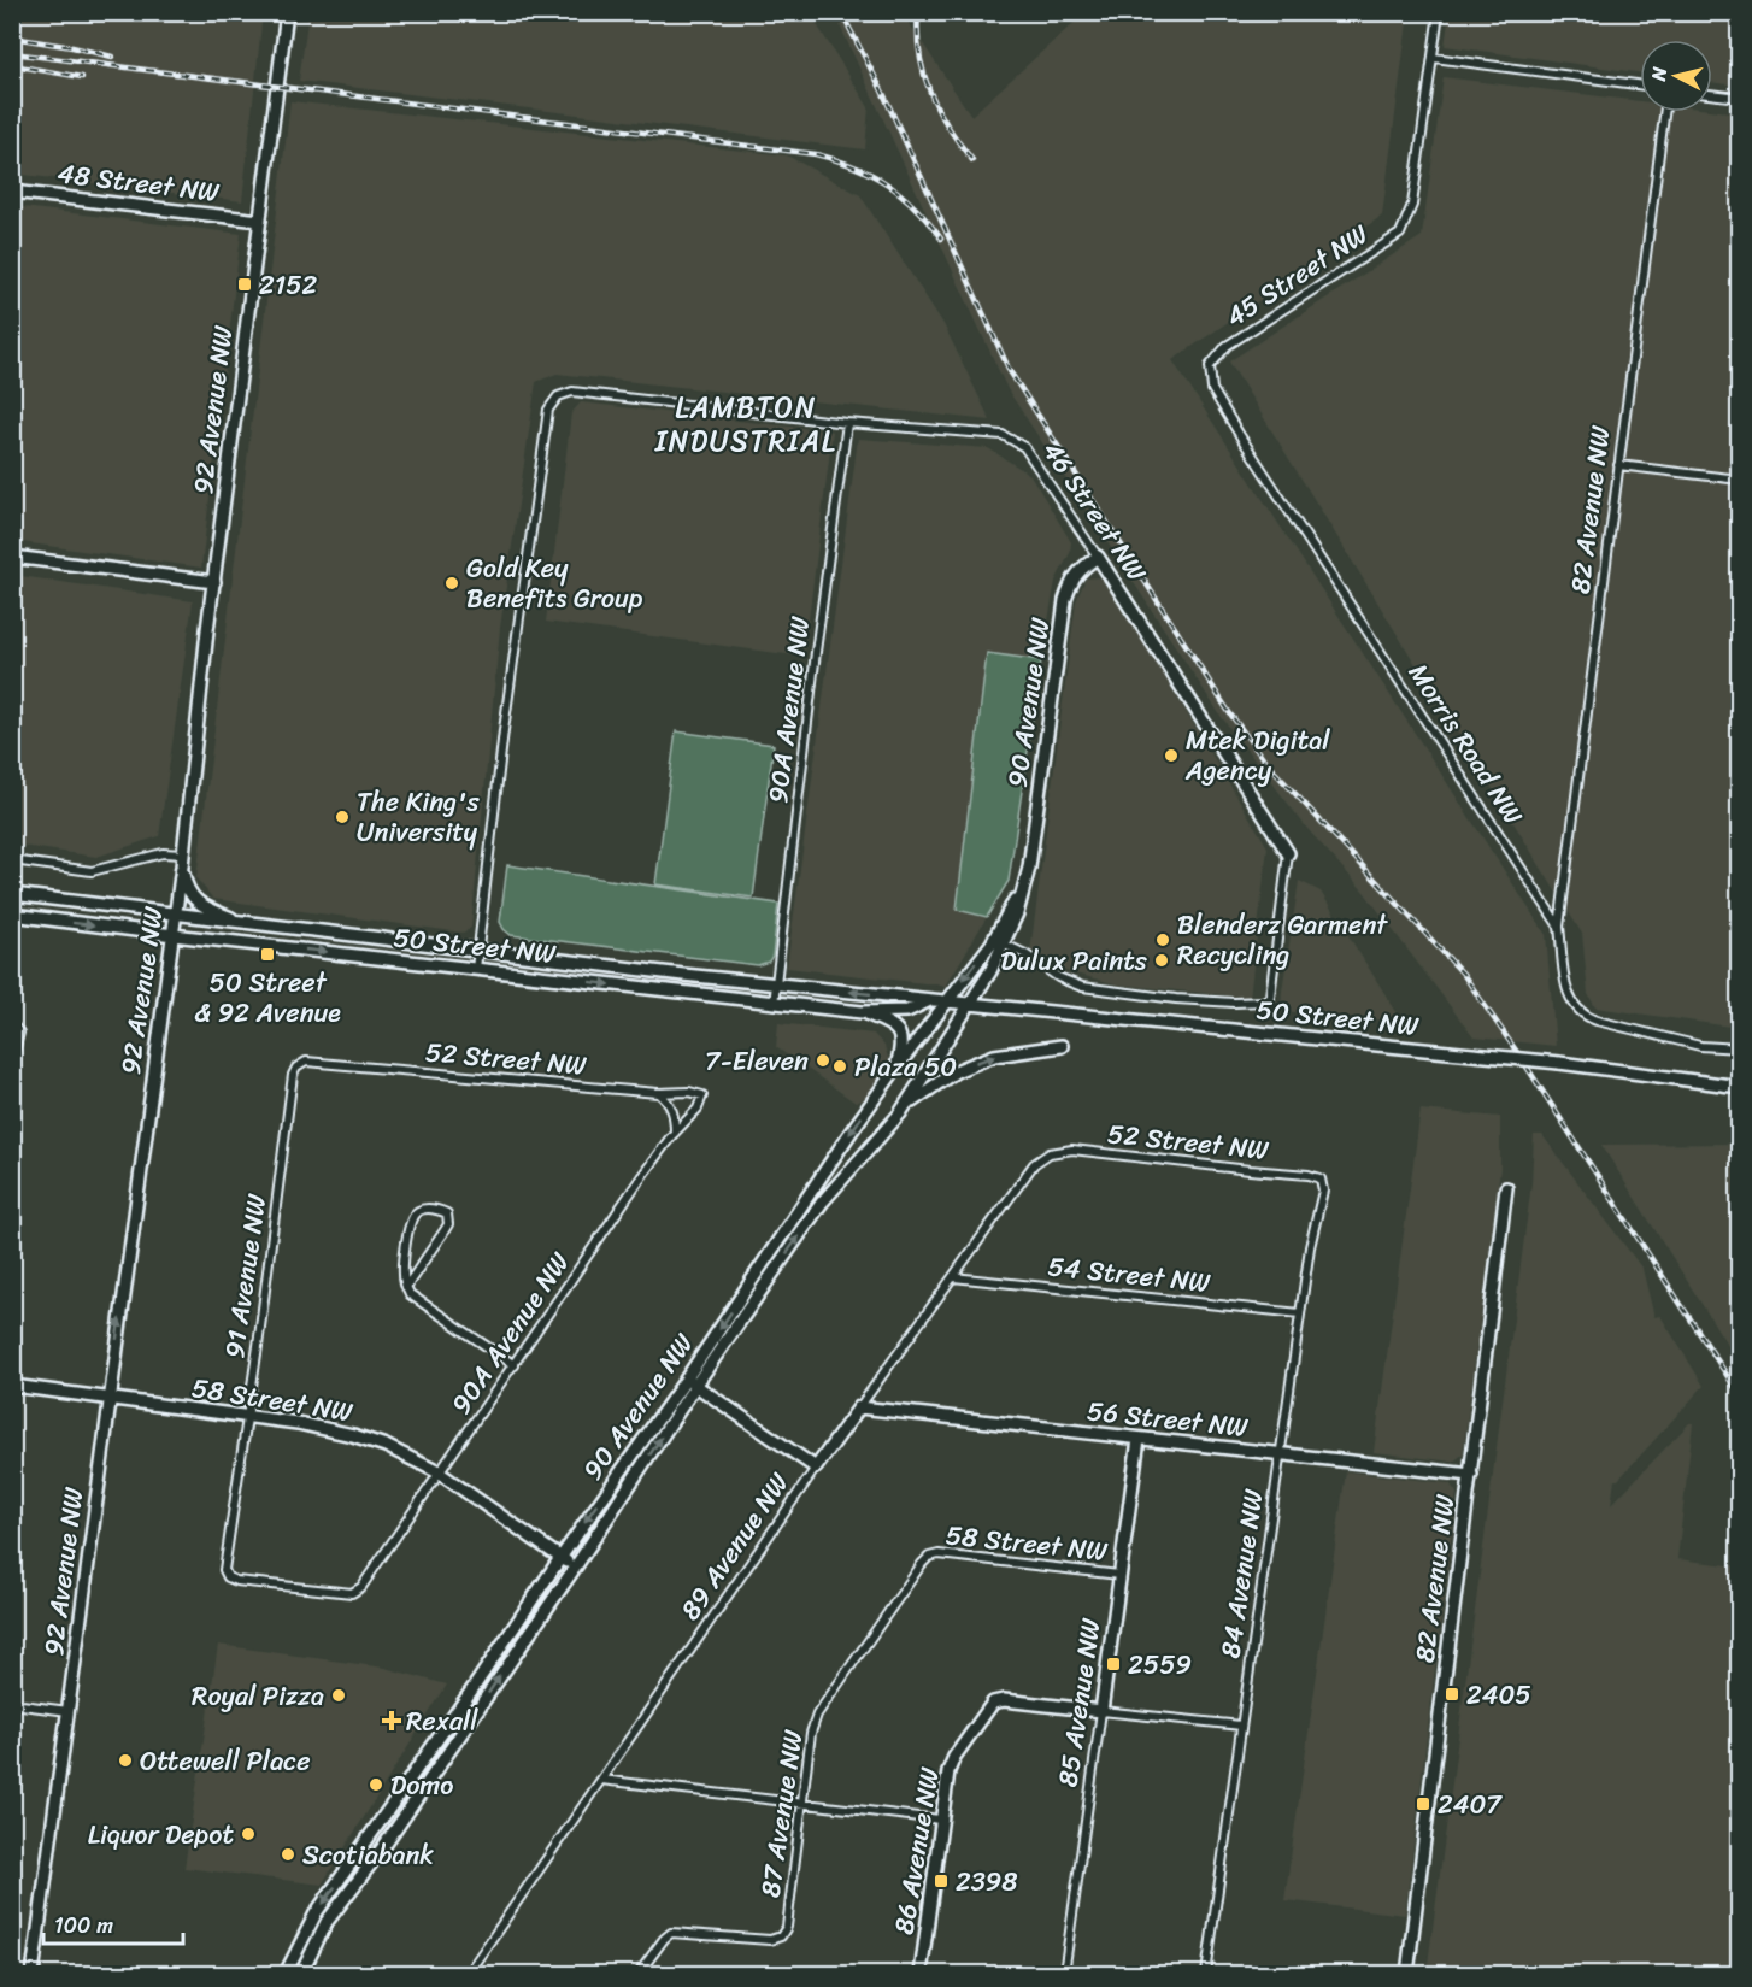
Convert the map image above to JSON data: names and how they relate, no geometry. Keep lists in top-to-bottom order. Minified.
{"streets":{"main road":["48 Street NW","92 Avenue NW","82 Avenue NW","46 Street NW","90 Avenue NW","50 Street NW","58 Street NW","56 Street NW","89 Avenue NW","85 Avenue NW","86 Avenue NW"],"street":["45 Street NW","90A Avenue NW","Morris Road NW","52 Street NW","54 Street NW","91 Avenue NW","84 Avenue NW","87 Avenue NW"]},"crossings":[["48 Street NW","92 Avenue NW"],["45 Street NW","Morris Road NW"],["92 Avenue NW","50 Street NW"],["92 Avenue NW","58 Street NW"],["82 Avenue NW","Morris Road NW"],["82 Avenue NW","56 Street NW"],["46 Street NW","90 Avenue NW"],["46 Street NW","90A Avenue NW"],["46 Street NW","50 Street NW"],["90 Avenue NW","50 Street NW"],["90 Avenue NW","58 Street NW"],["90A Avenue NW","50 Street NW"],["90A Avenue NW","52 Street NW"],["90A Avenue NW","91 Avenue NW"],["90A Avenue NW","58 Street NW"],["52 Street NW","91 Avenue NW"],["52 Street NW","89 Avenue NW"],["52 Street NW","84 Avenue NW"],["54 Street NW","89 Avenue NW"],["54 Street NW","84 Avenue NW"],["91 Avenue NW","58 Street NW"],["58 Street NW","85 Avenue NW"],["58 Street NW","87 Avenue NW"],["56 Street NW","89 Avenue NW"],["56 Street NW","84 Avenue NW"],["56 Street NW","85 Avenue NW"],["85 Avenue NW","86 Avenue NW"]],"districts":["LAMBTON INDUSTRIAL"],"places":{"transit":["2152","50 Street & 92 Avenue","2559","2405","2407","2398"],"other":["Gold Key Benefits Group","Mtek Digital Agency","The King's University","Blenderz Garment Recycling","Dulux Paints","7-Eleven","Plaza 50","Royal Pizza","Ottewell Place","Domo","Liquor Depot","Scotiabank"],"health":["Rexall"]},"scale_bar":"100 m","north":"left"}
